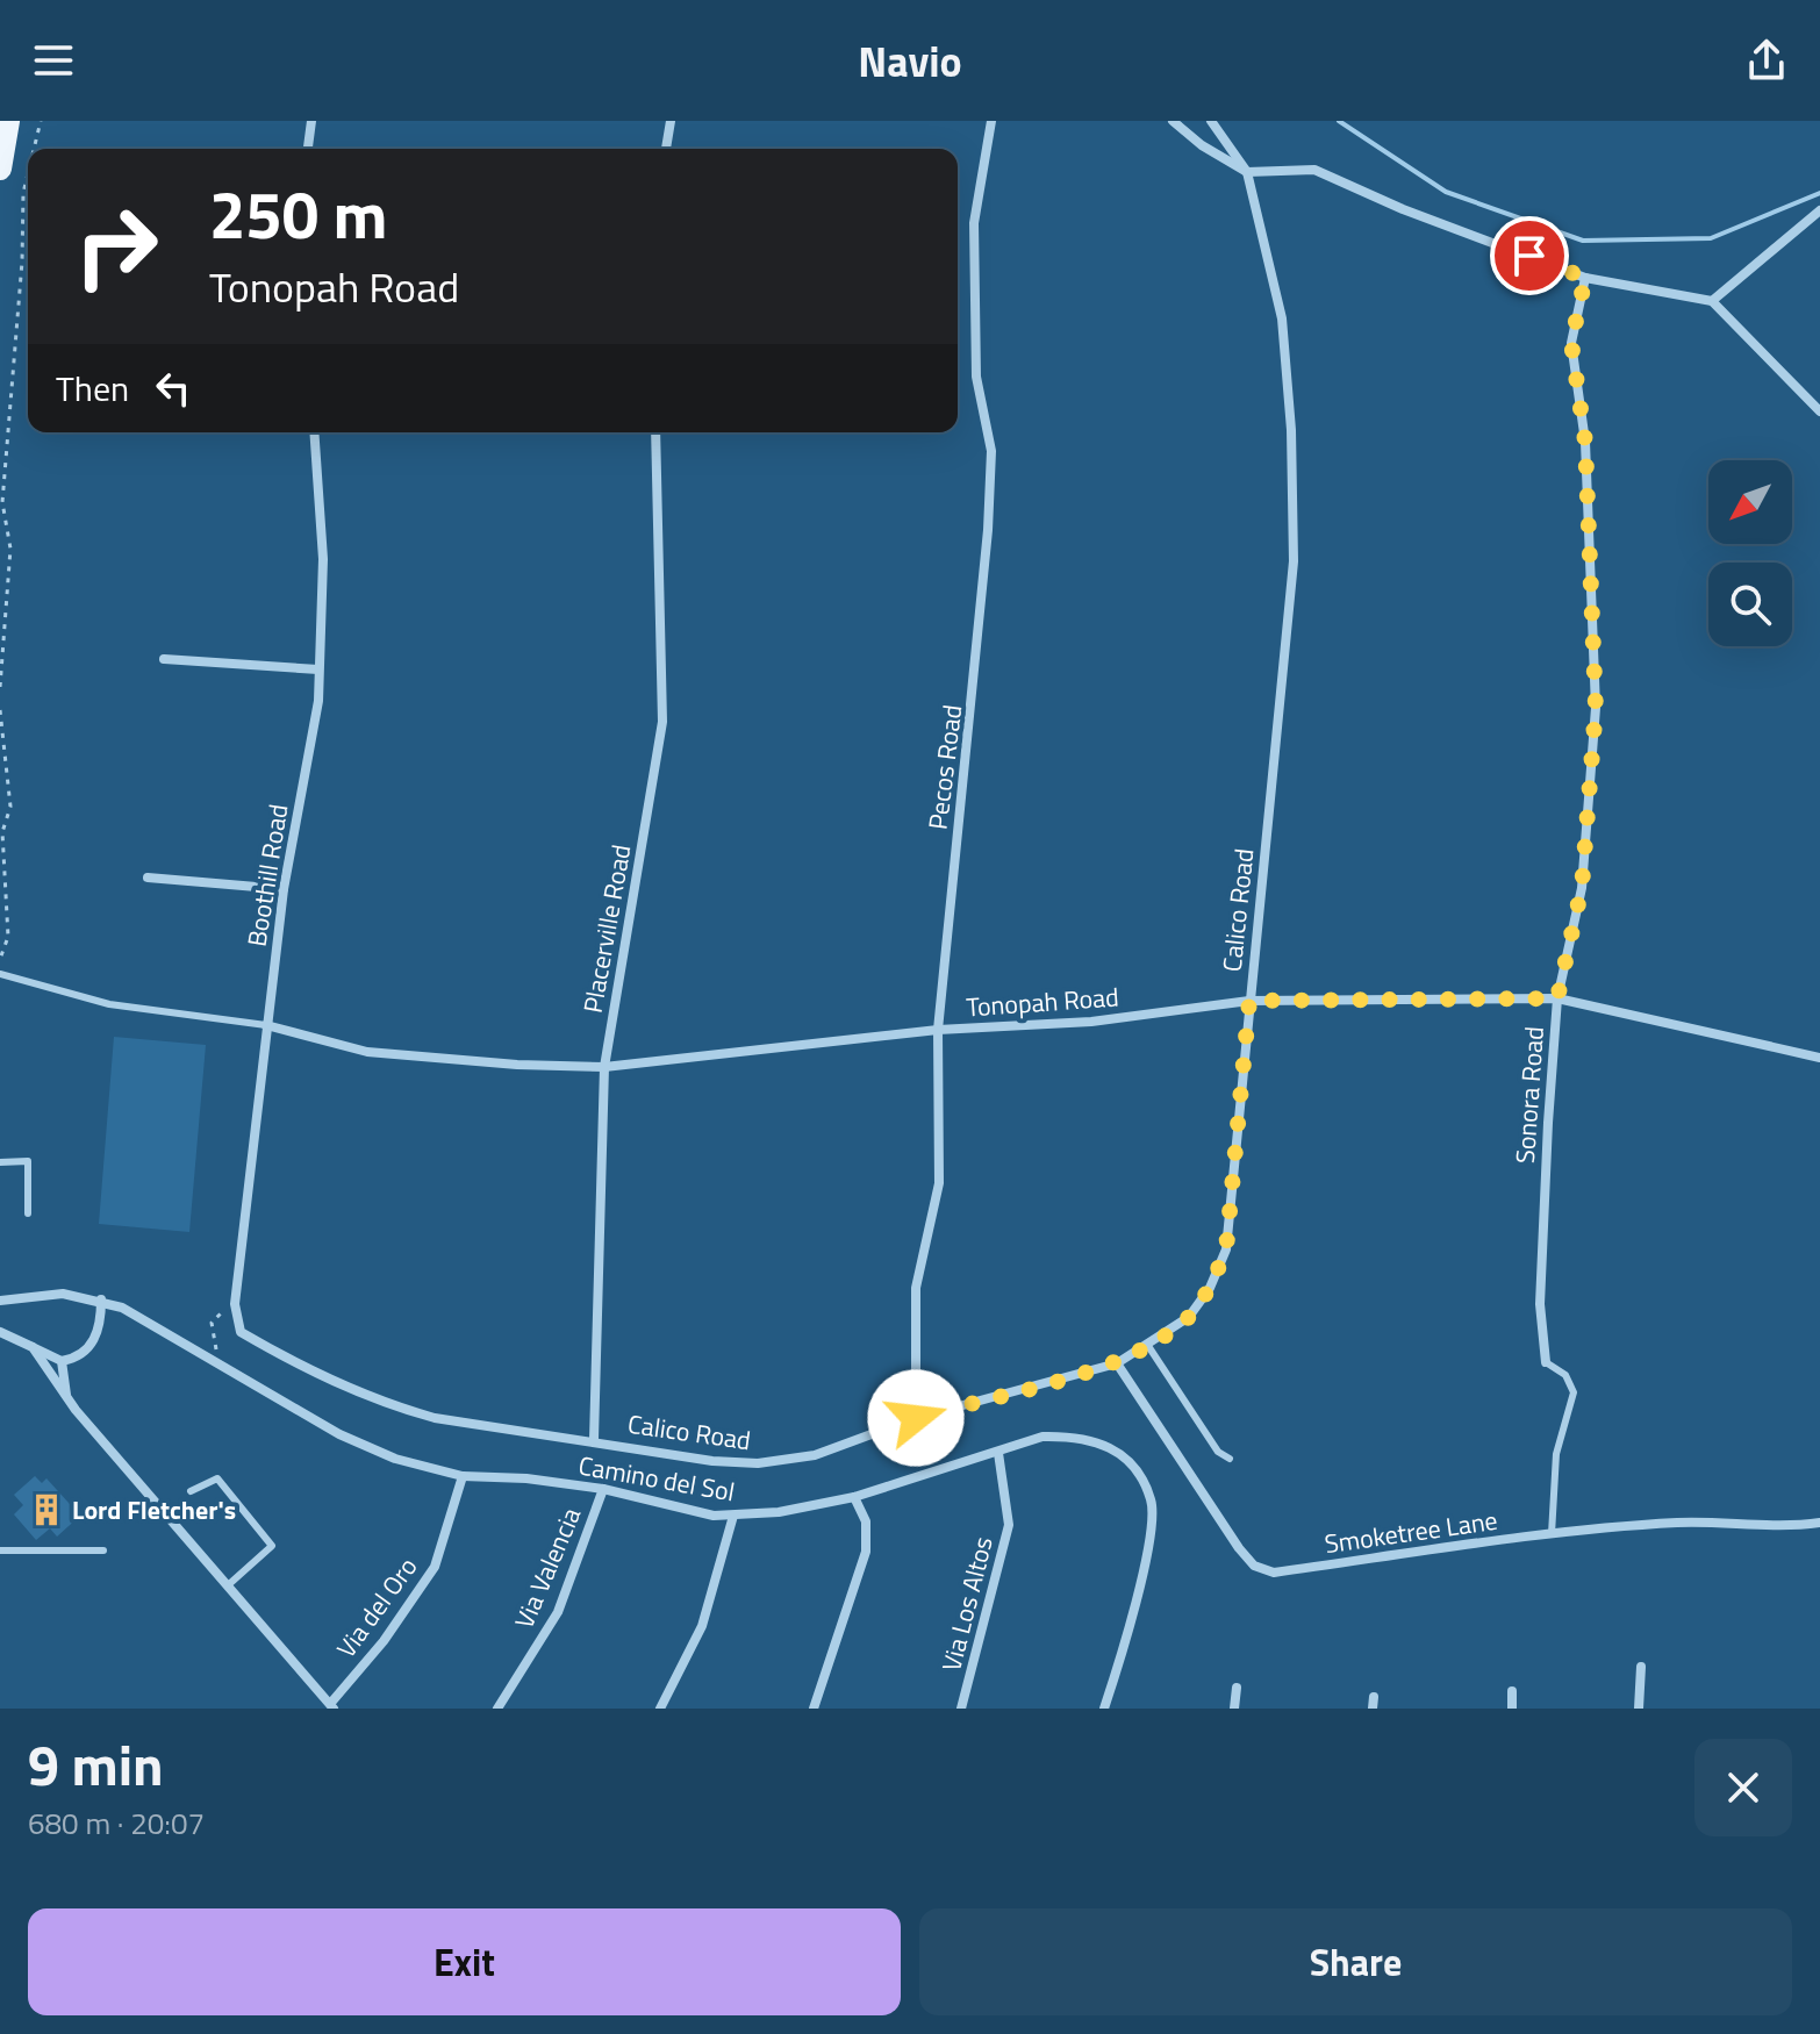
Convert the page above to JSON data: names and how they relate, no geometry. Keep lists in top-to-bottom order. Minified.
{"streets":{"street":["Pecos Road","Boothill Road","Calico Road","Placerville Road","Tonopah Road","Sonora Road","Camino del Sol","Smoketree Lane","Via Valencia","Via Los Altos","Via del Oro"]},"crossings":[["Pecos Road","Calico Road"],["Pecos Road","Tonopah Road"],["Boothill Road","Calico Road"],["Boothill Road","Tonopah Road"],["Calico Road","Placerville Road"],["Calico Road","Tonopah Road"],["Calico Road","Smoketree Lane"],["Placerville Road","Tonopah Road"],["Tonopah Road","Sonora Road"],["Camino del Sol","Via Valencia"],["Camino del Sol","Via Los Altos"],["Camino del Sol","Via del Oro"]],"places":{"building":["Lord Fletcher's"]},"north":"bottom left","page":{"header":"Navio","turn":["250 m","Tonopah Road"],"then":"Then","heading":["9 min","680 m · 20:07"],"buttons":["Exit","Share"]}}
